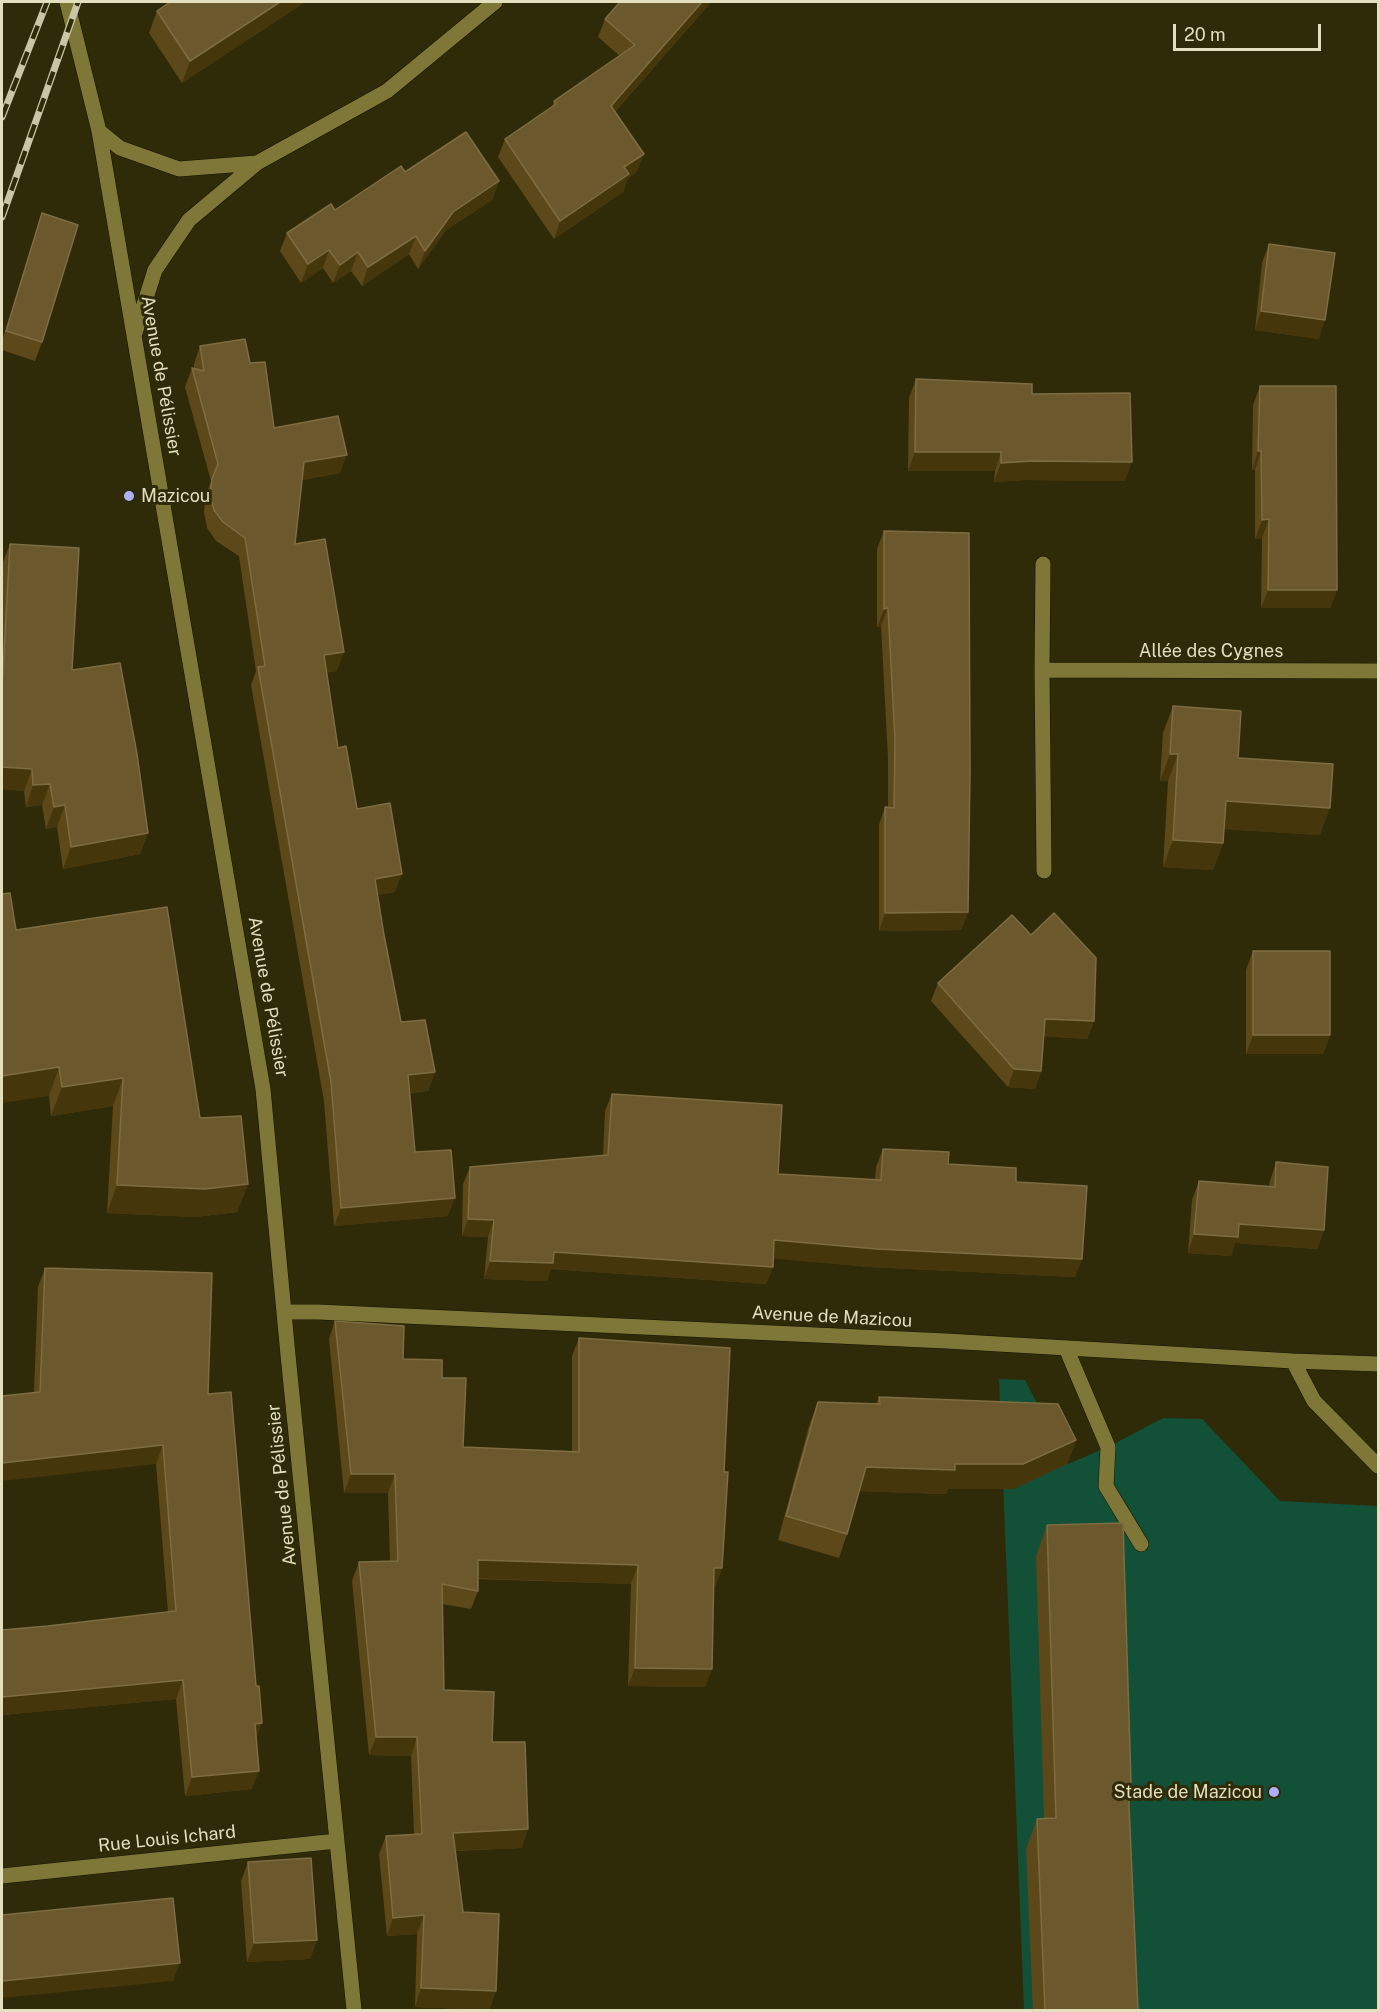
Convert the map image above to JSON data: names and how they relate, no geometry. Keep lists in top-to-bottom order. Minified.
{"streets":{"street":["Avenue de Pélissier","Allée des Cygnes","Avenue de Mazicou","Rue Louis Ichard"]},"crossings":[["Avenue de Pélissier","Avenue de Mazicou"],["Avenue de Pélissier","Rue Louis Ichard"]],"places":["Mazicou","Stade de Mazicou"],"scale_bar":"20 m"}
